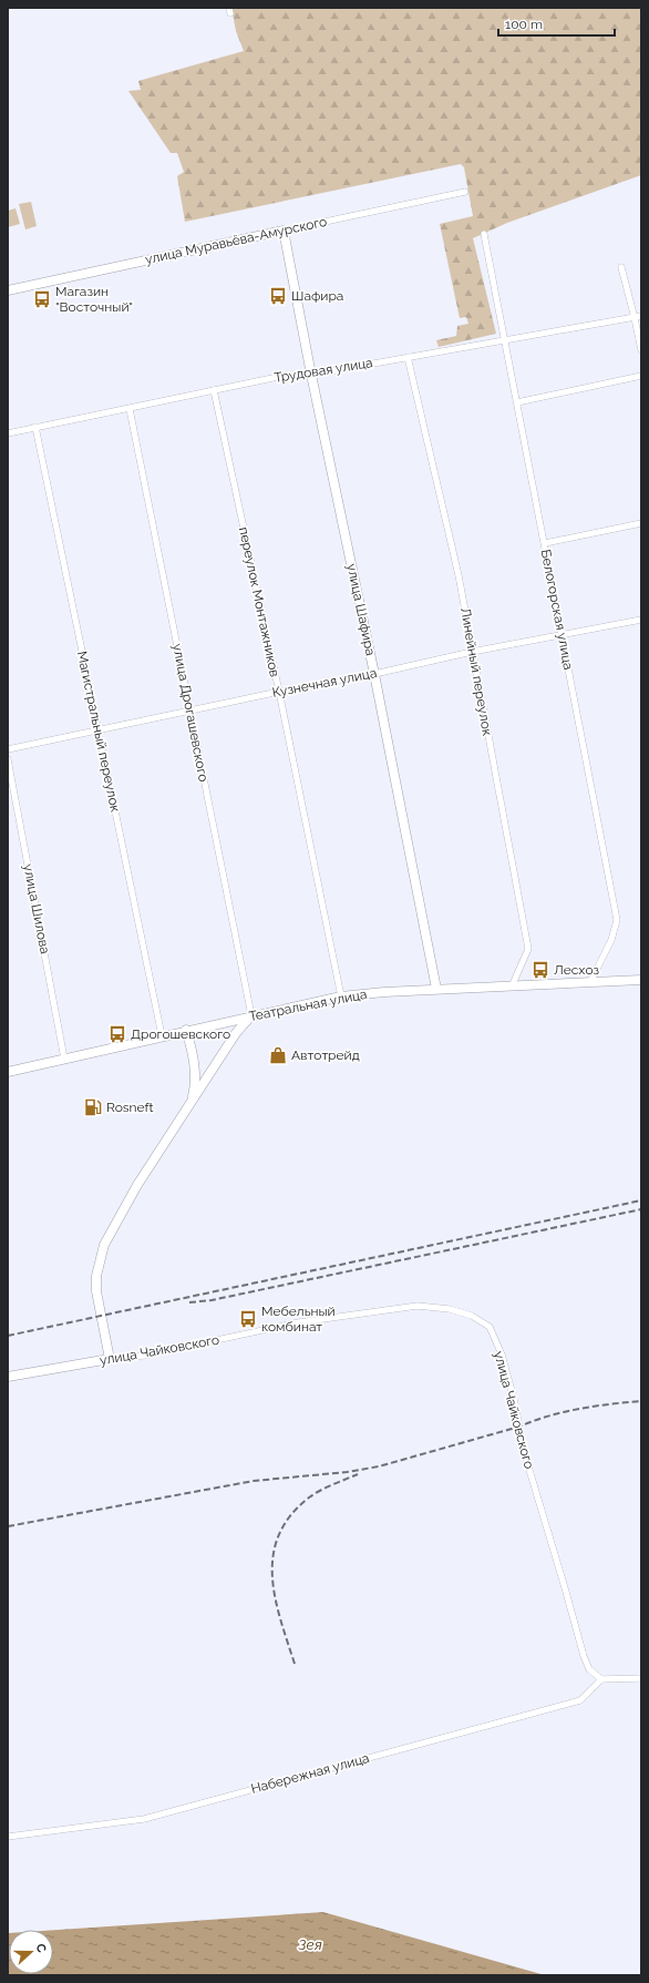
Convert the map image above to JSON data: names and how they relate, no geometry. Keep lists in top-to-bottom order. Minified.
{"streets":{"street":["улица Муравьёва-Амурского","Трудовая улица","переулок Монтажников","улица Шафира","Белогорская улица","Линейный переулок","Кузнечная улица","улица Дрогашевского","Магистральный переулок","улица Шилова","Театральная улица","улица Чайковского","Набережная улица"]},"crossings":[["улица Муравьёва-Амурского","улица Шафира"],["Трудовая улица","переулок Монтажников"],["Трудовая улица","улица Шафира"],["Трудовая улица","Белогорская улица"],["Трудовая улица","Линейный переулок"],["Трудовая улица","улица Дрогашевского"],["Трудовая улица","Магистральный переулок"],["переулок Монтажников","Кузнечная улица"],["переулок Монтажников","Театральная улица"],["улица Шафира","Кузнечная улица"],["улица Шафира","Театральная улица"],["Белогорская улица","Кузнечная улица"],["Белогорская улица","Театральная улица"],["Линейный переулок","Кузнечная улица"],["Линейный переулок","Театральная улица"],["Кузнечная улица","улица Дрогашевского"],["Кузнечная улица","Магистральный переулок"],["улица Дрогашевского","Театральная улица"],["Магистральный переулок","Театральная улица"],["улица Шилова","Театральная улица"],["улица Чайковского","Набережная улица"]],"water":["Зея"],"places":{"bus stop":["Шафира","Магазин \"Восточный\"","Лесхоз","Дрогошевского","Мебельный комбинат"],"shop":["Автотрейд"],"fuel station":["Rosneft"]},"scale_bar":"100 m","north":"right"}
